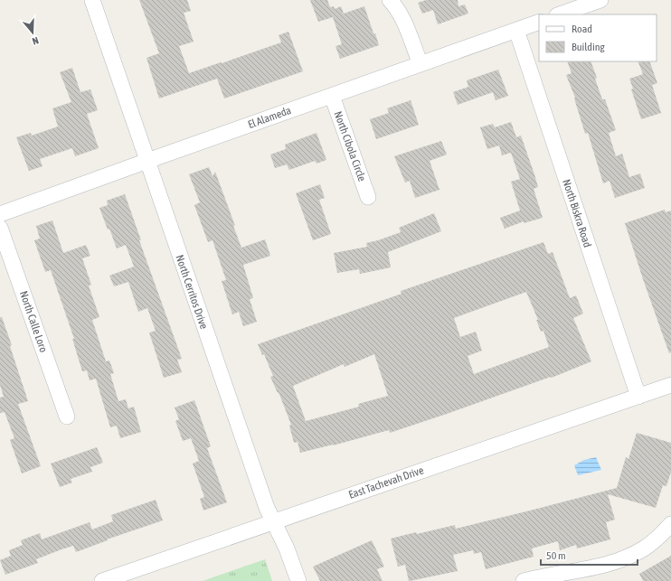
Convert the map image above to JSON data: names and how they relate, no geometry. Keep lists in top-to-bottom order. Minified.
{"streets":{"street":["El Alameda","North Cibola Circle","North Biskra Road","North Cerritos Drive","North Calle Loro","East Tachevah Drive"]},"crossings":[["El Alameda","North Cibola Circle"],["El Alameda","North Biskra Road"],["El Alameda","North Cerritos Drive"],["North Biskra Road","East Tachevah Drive"],["North Cerritos Drive","East Tachevah Drive"]],"legend":["Road","Building"],"scale_bar":"50 m","north":"bottom"}
